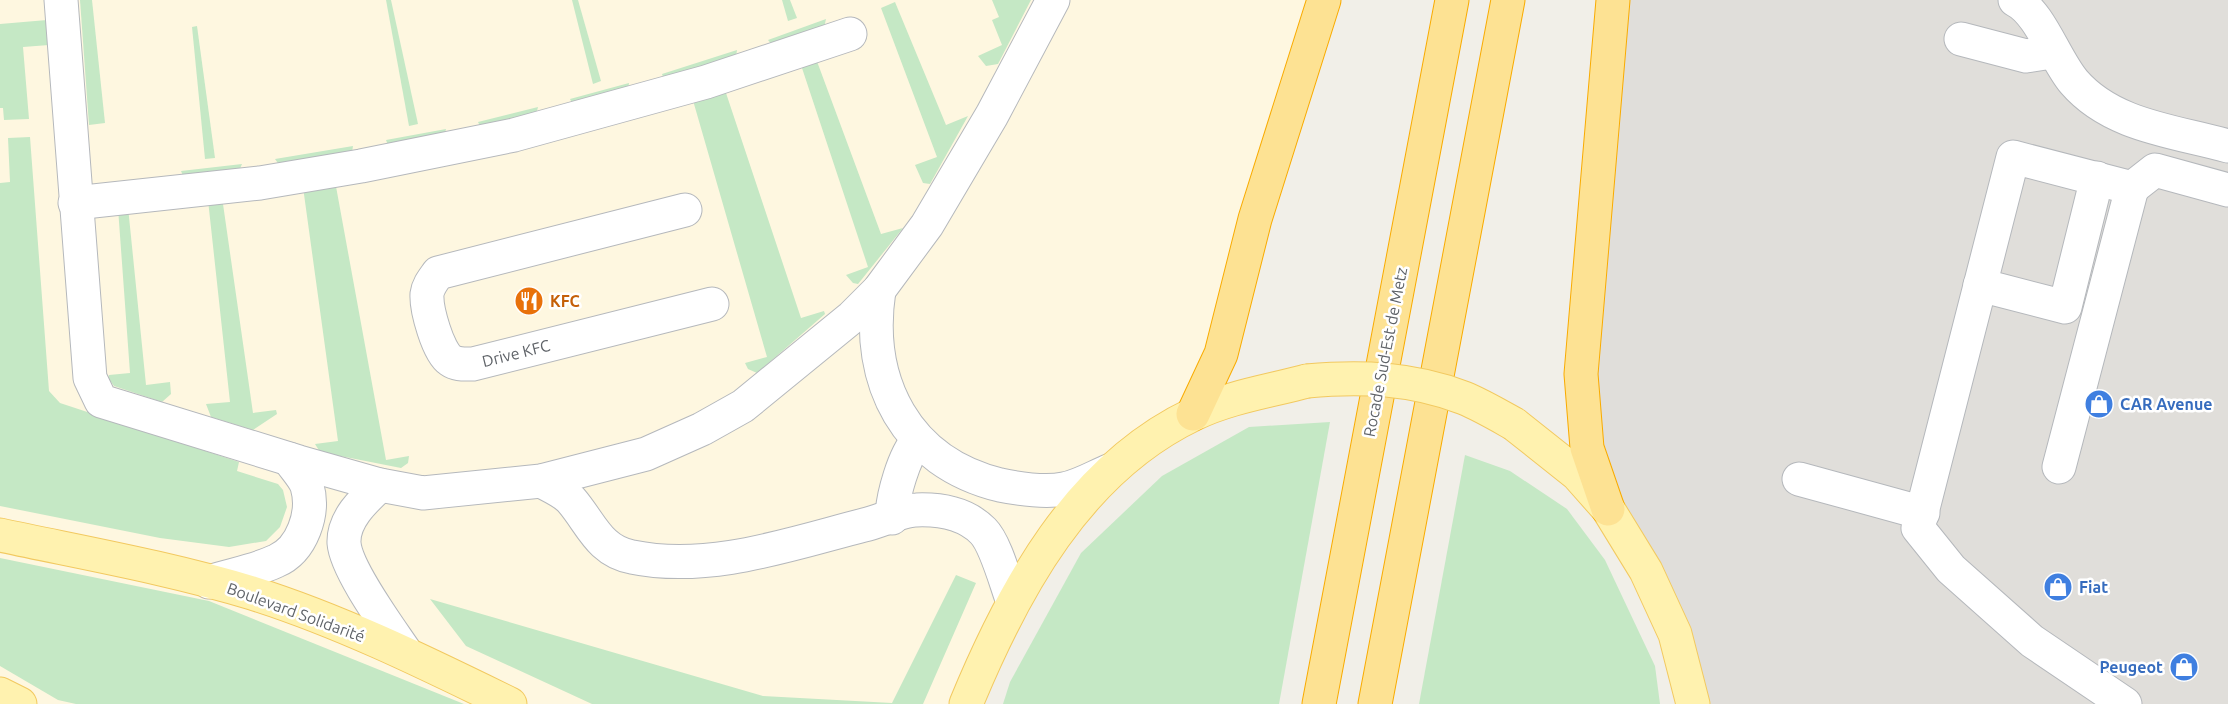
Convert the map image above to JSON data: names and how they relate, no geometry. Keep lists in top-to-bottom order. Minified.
{"streets":{"highway":["Rocade Sud-Est de Metz"],"main road":["Boulevard Solidarité"],"lane":["Drive KFC"]},"places":{"restaurant":["KFC"],"shop":["CAR Avenue","Fiat","Peugeot"]}}
